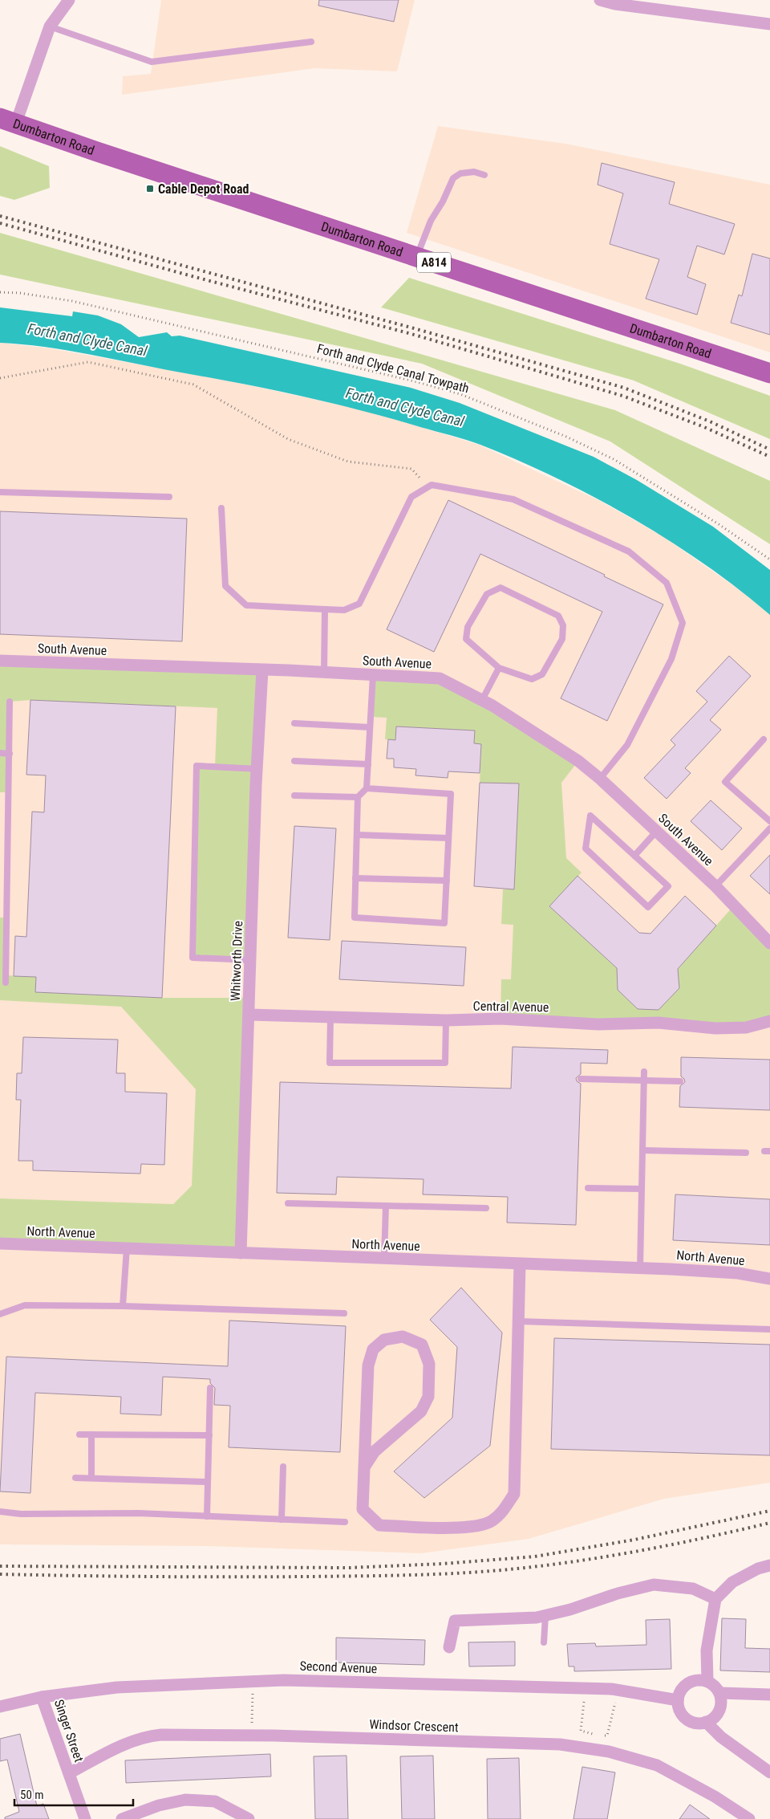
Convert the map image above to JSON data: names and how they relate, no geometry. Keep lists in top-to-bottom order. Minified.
{"streets":{"main road":["Dumbarton Road","A814"],"street":["South Avenue","Whitworth Drive","Central Avenue","North Avenue","Second Avenue","Windsor Crescent","Singer Street"],"path":["Forth and Clyde Canal Towpath"]},"crossings":[["South Avenue","Whitworth Drive"],["Whitworth Drive","Central Avenue"],["Whitworth Drive","North Avenue"],["Second Avenue","Singer Street"],["Windsor Crescent","Singer Street"]],"water":["Forth and Clyde Canal"],"places":{"transit":["Cable Depot Road"]},"scale_bar":"50 m"}
